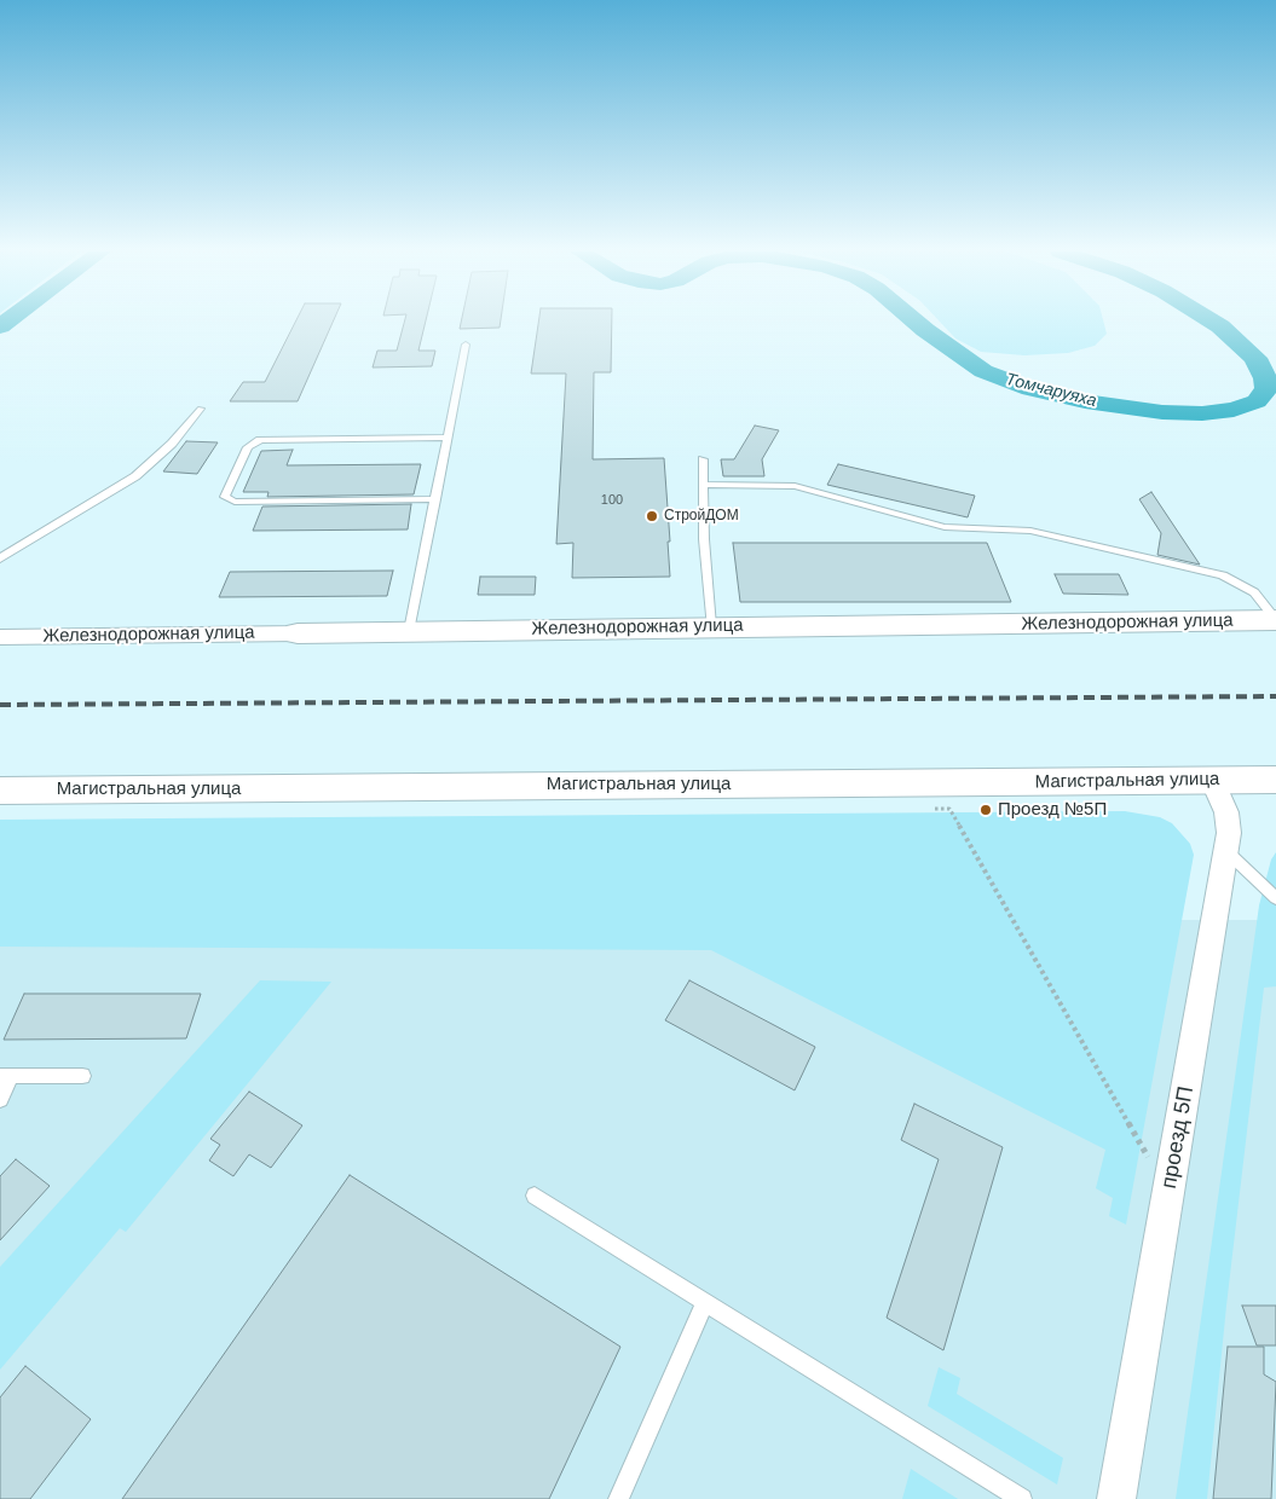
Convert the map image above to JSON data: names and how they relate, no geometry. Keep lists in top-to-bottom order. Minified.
{"streets":{"main road":["Железнодорожная улица","Магистральная улица"],"street":["проезд 5П"]},"crossings":[["Магистральная улица","проезд 5П"]],"water":["Томчаруяха"],"places":["СтройДОМ","Проезд №5П"],"house_numbers":["100"]}
